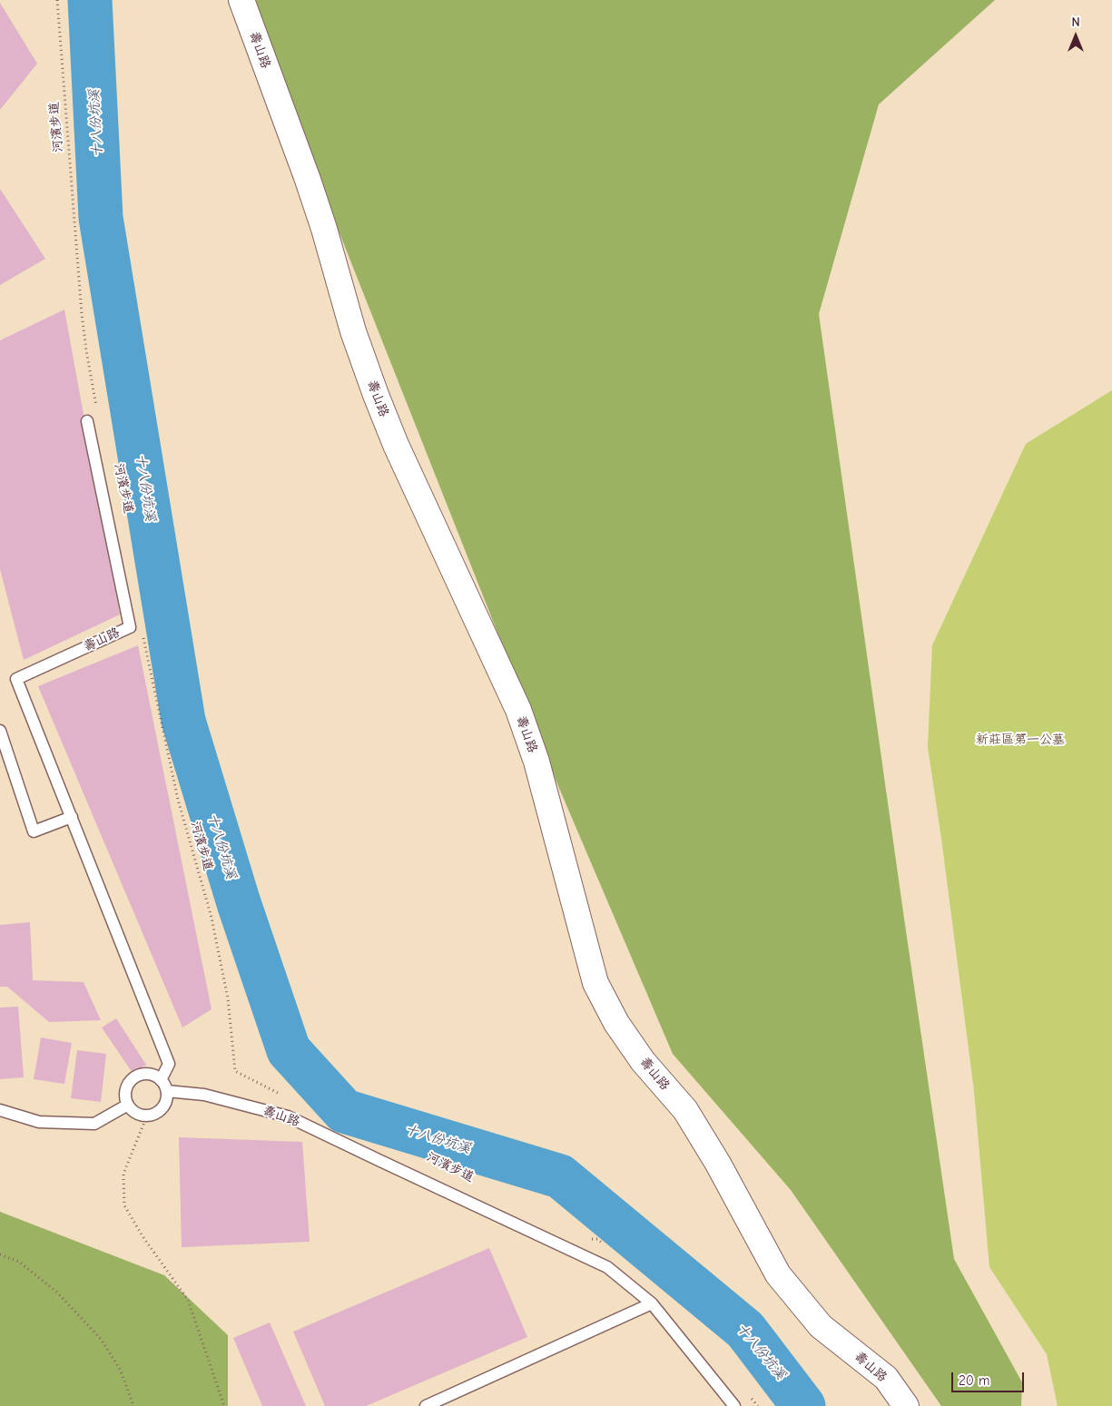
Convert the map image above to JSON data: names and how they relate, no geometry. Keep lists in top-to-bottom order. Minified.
{"streets":{"street":["壽山路"],"path":["河濱步道"]},"water":["十八份坑溪"],"parks":["新莊區第一公墓"],"scale_bar":"20 m","north":"top"}
